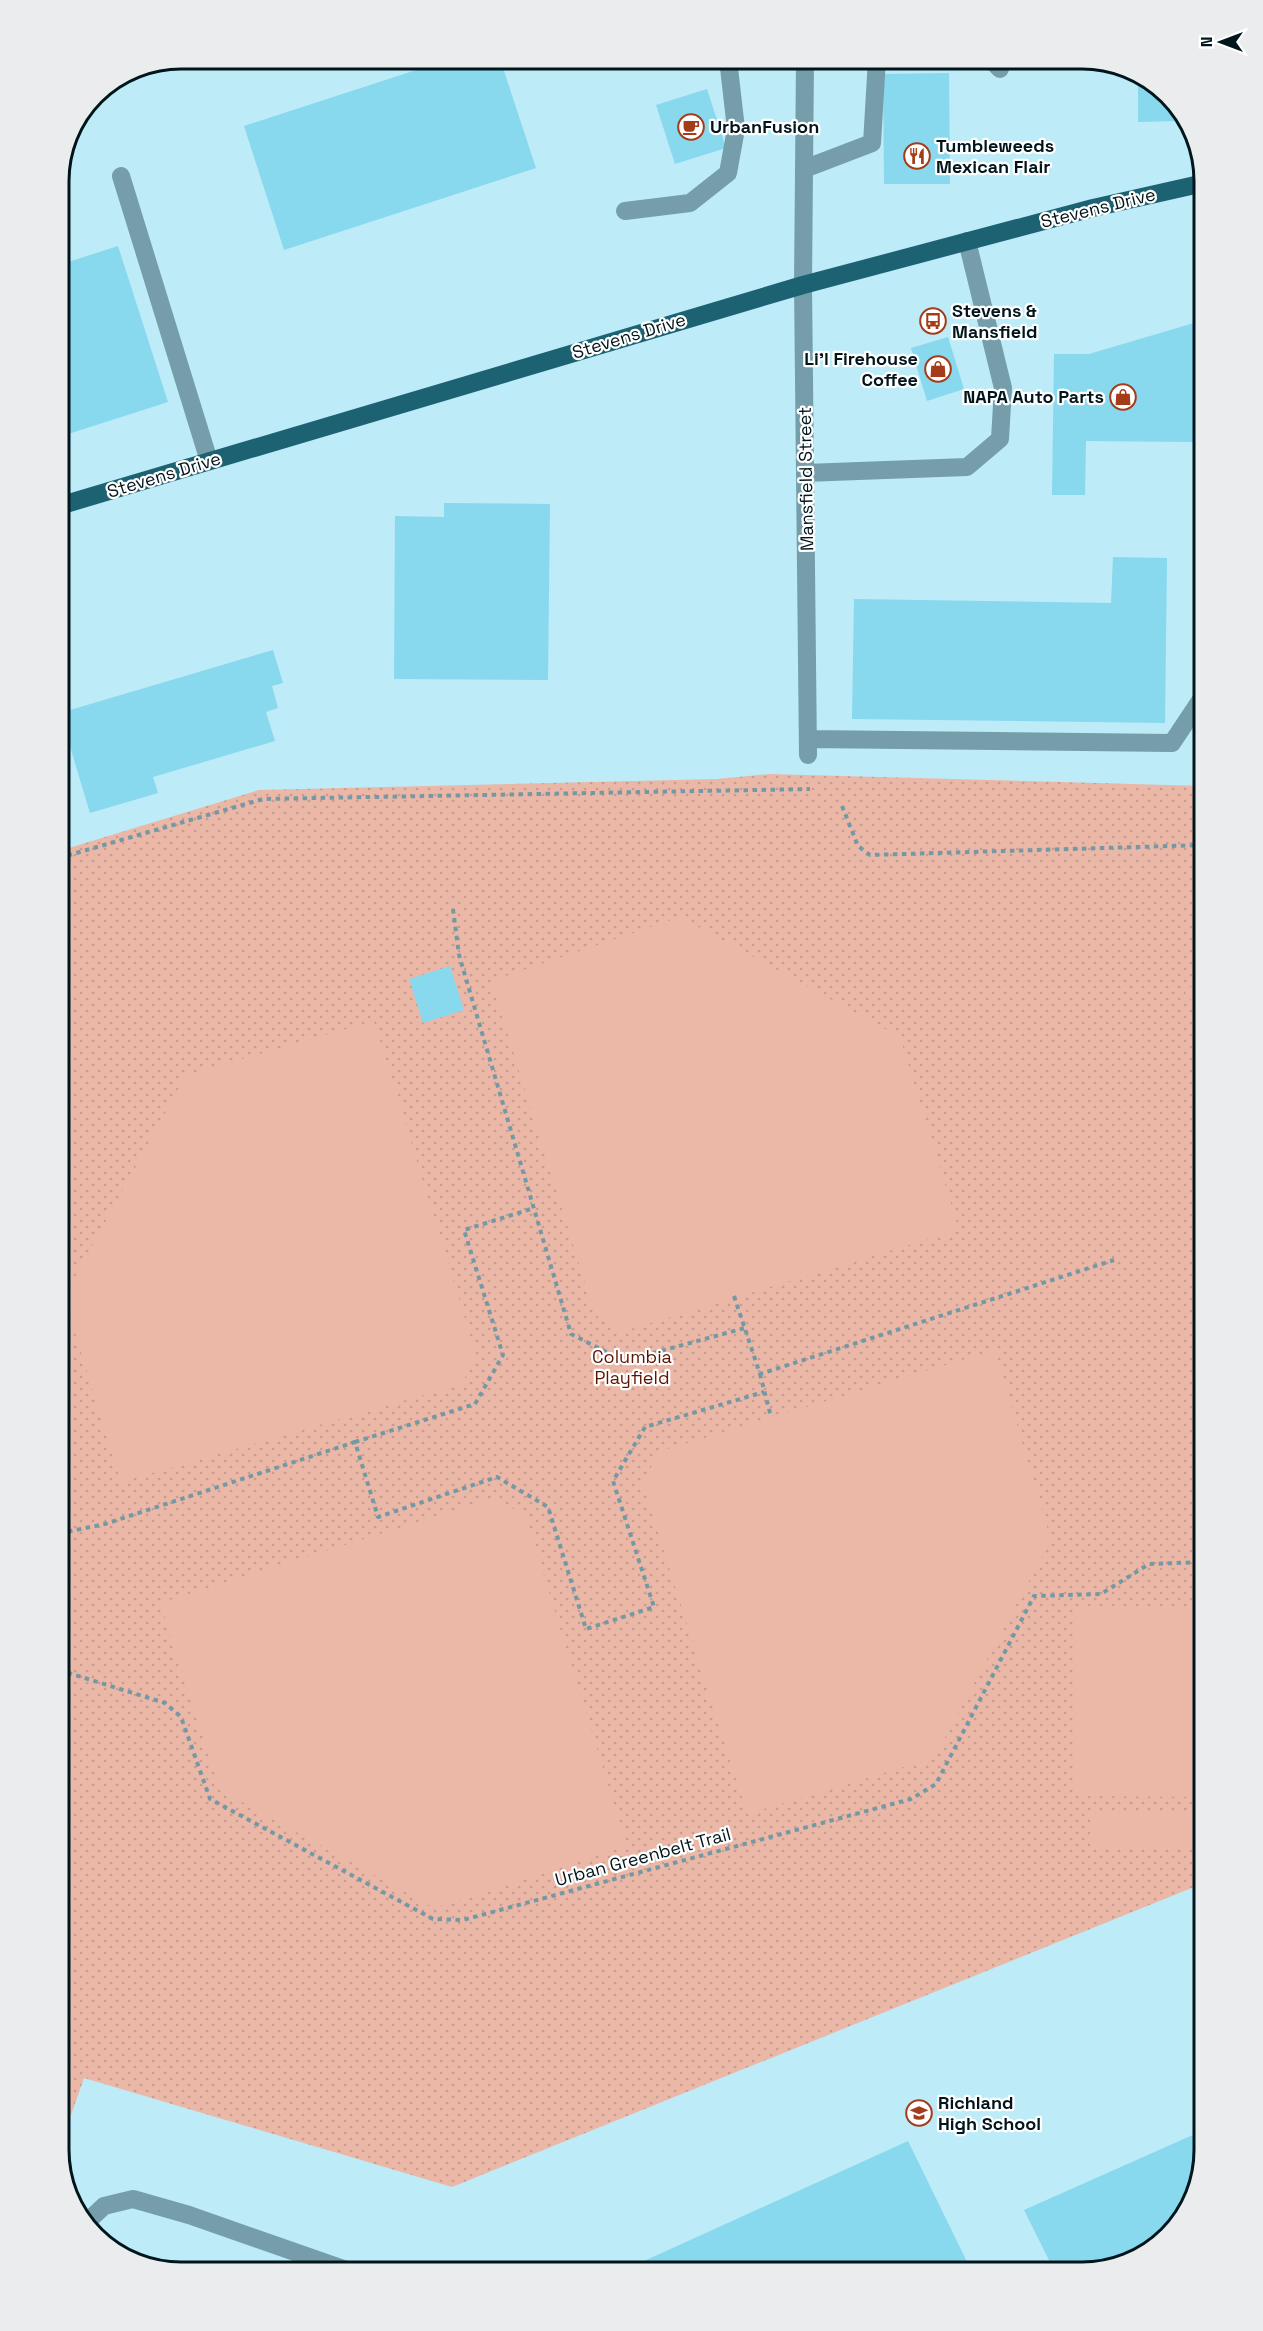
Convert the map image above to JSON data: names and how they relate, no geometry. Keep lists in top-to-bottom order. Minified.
{"streets":{"main road":["Stevens Drive"],"street":["Mansfield Street"],"path":["Urban Greenbelt Trail"]},"crossings":[["Stevens Drive","Mansfield Street"]],"parks":["Columbia Playfield"],"places":{"cafe":["UrbanFusion"],"restaurant":["Tumbleweeds Mexican Flair"],"bus stop":["Stevens & Mansfield"],"shop":["Li'l Firehouse Coffee","NAPA Auto Parts"],"school or university":["Richland High School"]},"north":"left"}
